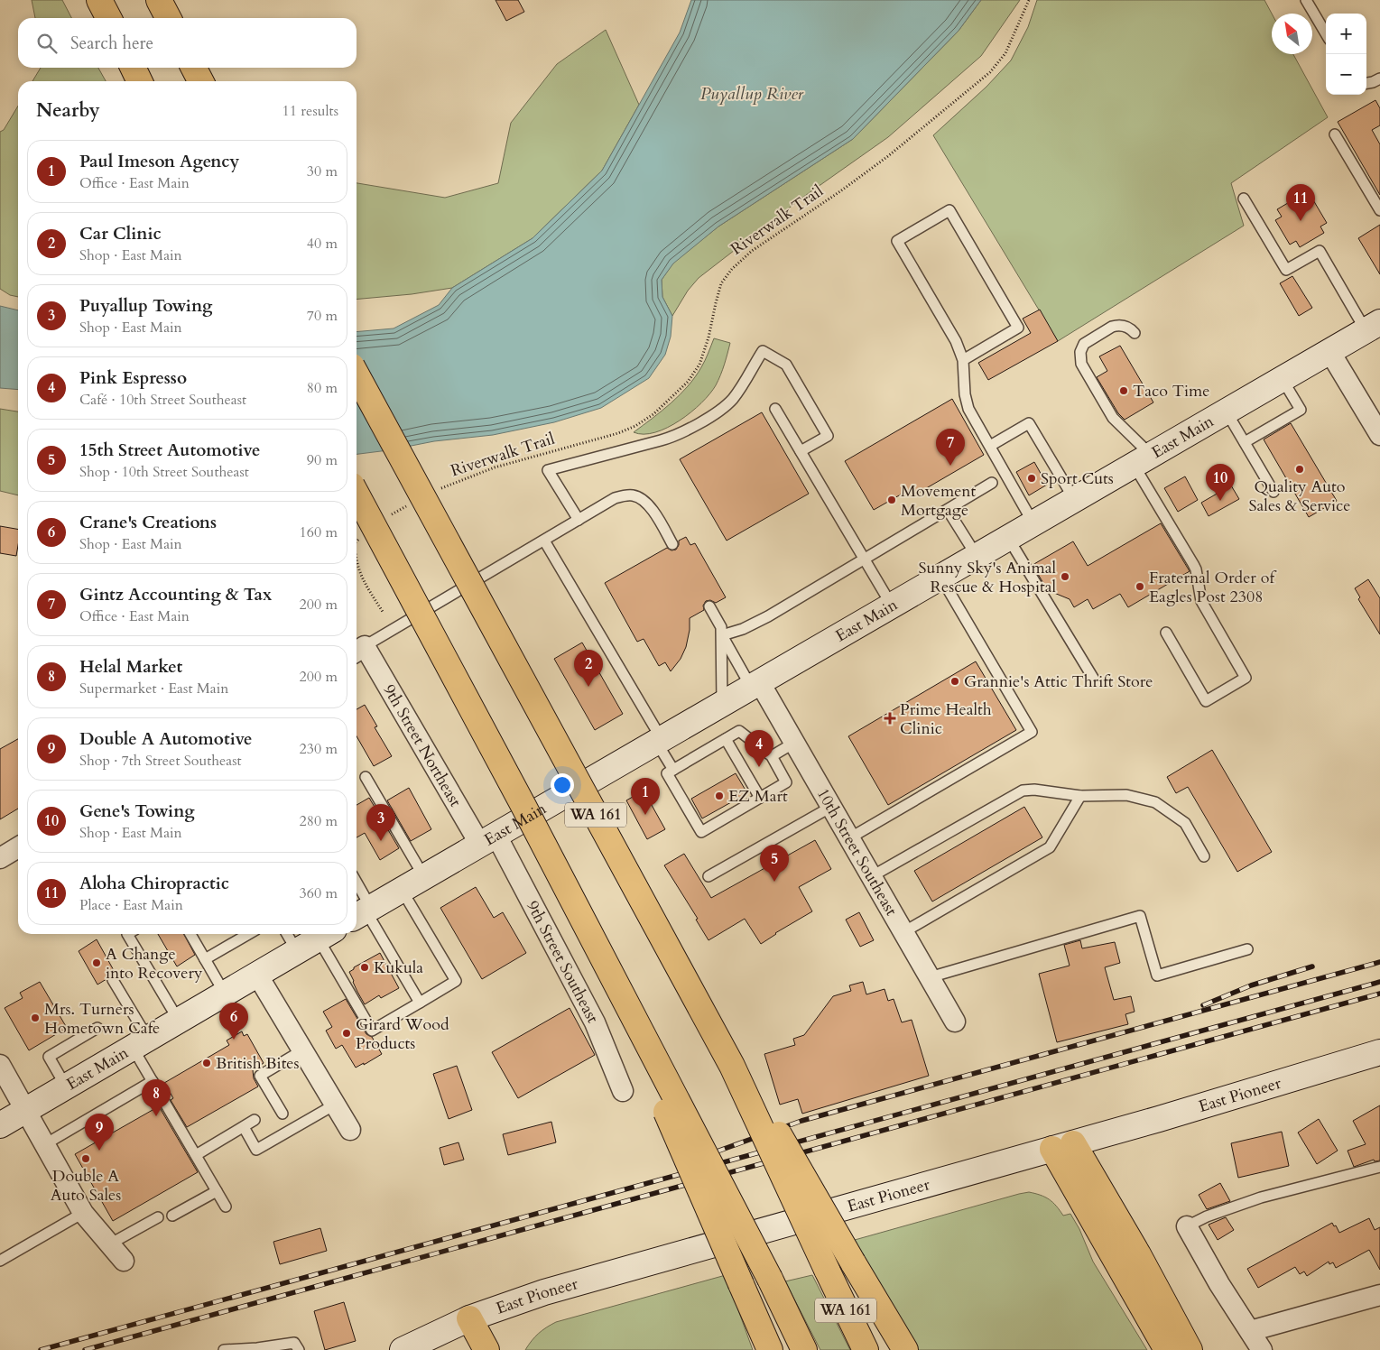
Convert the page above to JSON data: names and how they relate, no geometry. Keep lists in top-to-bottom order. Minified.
{"streets":{"highway":["WA 161"],"main road":["East Main","East Pioneer"],"street":["9th Street Northeast","10th Street Southeast","9th Street Southeast"],"path":["Riverwalk Trail"]},"crossings":[["East Main","9th Street Northeast"],["East Main","10th Street Southeast"],["East Main","9th Street Southeast"],["9th Street Northeast","9th Street Southeast"]],"water":["Puyallup River"],"places":{"other":["Taco Time","Quality Auto Sales & Service","Sport Cuts","Movement Mortgage","Sunny Sky's Animal Rescue & Hospital","Fraternal Order of Eagles Post 2308","Grannie's Attic Thrift Store","EZ Mart","A Change into Recovery","Kukula","Mrs. Turners Hometown Cafe","Girard Wood Products","British Bites","Double A Auto Sales"],"health":["Prime Health Clinic"]},"north":"top left","page":{"map_buttons":["+","−"],"search":"Search here","heading":["Nearby","11 results"],"list":[{"mark":"1","name":"Paul Imeson Agency","note":"Office · East Main","value":"30 m"},{"mark":"2","name":"Car Clinic","note":"Shop · East Main","value":"40 m"},{"mark":"3","name":"Puyallup Towing","note":"Shop · East Main","value":"70 m"},{"mark":"4","name":"Pink Espresso","note":"Café · 10th Street Southeast","value":"80 m"},{"mark":"5","name":"15th Street Automotive","note":"Shop · 10th Street Southeast","value":"90 m"},{"mark":"6","name":"Crane's Creations","note":"Shop · East Main","value":"160 m"},{"mark":"7","name":"Gintz Accounting & Tax","note":"Office · East Main","value":"200 m"},{"mark":"8","name":"Helal Market","note":"Supermarket · East Main","value":"200 m"},{"mark":"9","name":"Double A Automotive","note":"Shop · 7th Street Southeast","value":"230 m"},{"mark":"10","name":"Gene's Towing","note":"Shop · East Main","value":"280 m"},{"mark":"11","name":"Aloha Chiropractic","note":"Place · East Main","value":"360 m"}],"pins":["11","7","10","2","4","1","3","5","6","8","9"]}}
